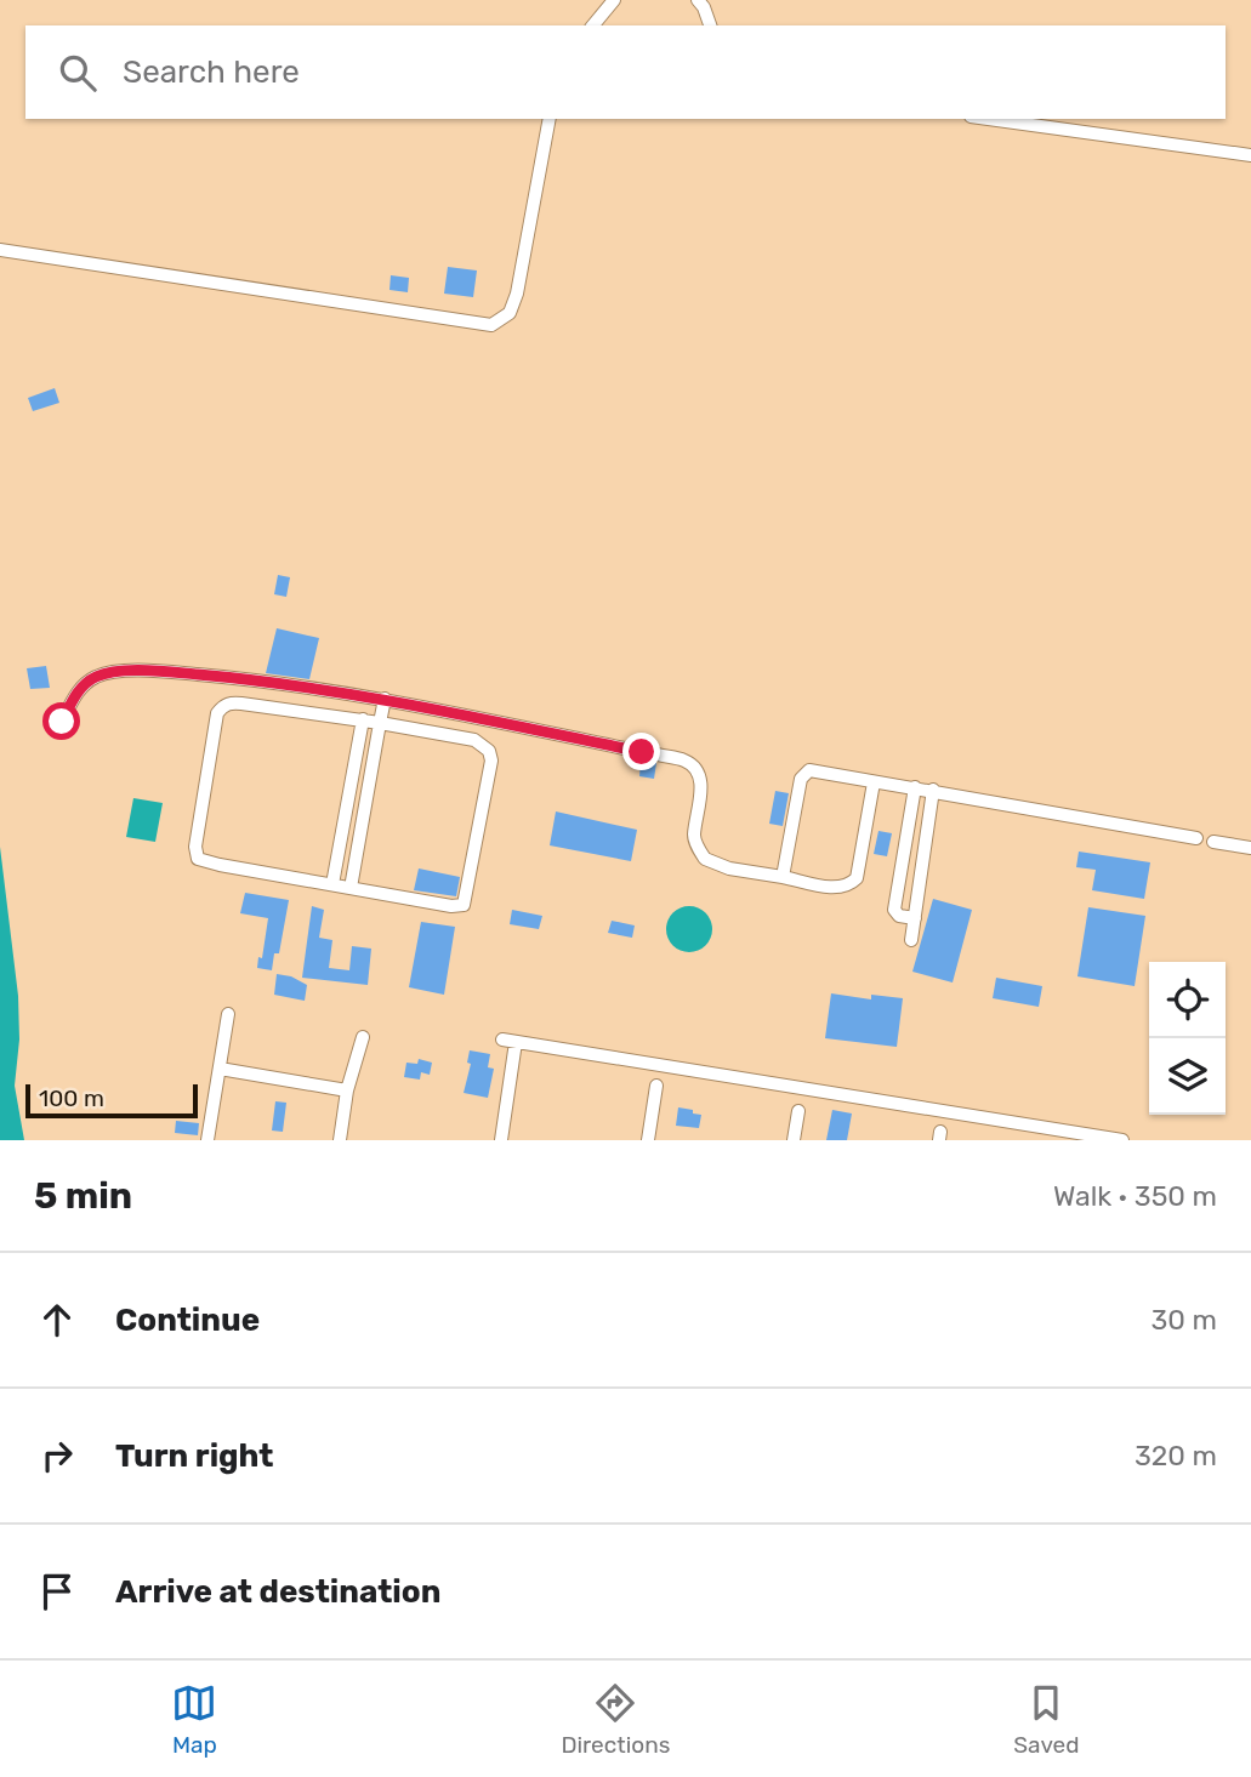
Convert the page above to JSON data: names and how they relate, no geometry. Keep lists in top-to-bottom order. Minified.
{"scale_bar":"100 m","page":{"search":"Search here","scale":"100 m","heading":["5 min","Walk · 350 m"],"list":[["Continue","30 m"],["Turn right","320 m"],"Arrive at destination"],"nav":["Map","Directions","Saved"]}}
